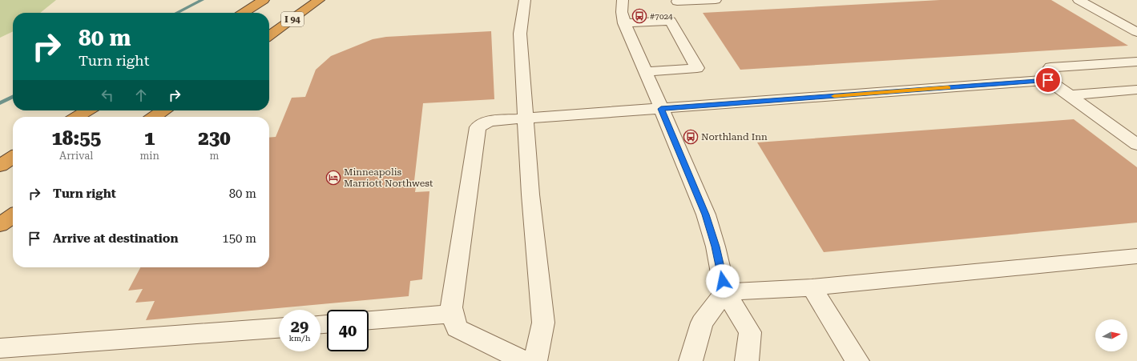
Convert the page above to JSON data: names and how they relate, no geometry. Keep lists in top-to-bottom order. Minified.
{"streets":{"highway":["I 94"]},"places":{"bus stop":["#7024","Northland Inn"],"hotel":["Minneapolis Marriott Northwest"]},"north":"right","page":{"turn":["80 m","Turn right"],"eta":["18:55","Arrival","1","min","230","m"],"list":[{"name":"Turn right","value":"80 m"},{"name":"Arrive at destination","value":"150 m"}],"speed":"29 km/h","limit":"40"}}
